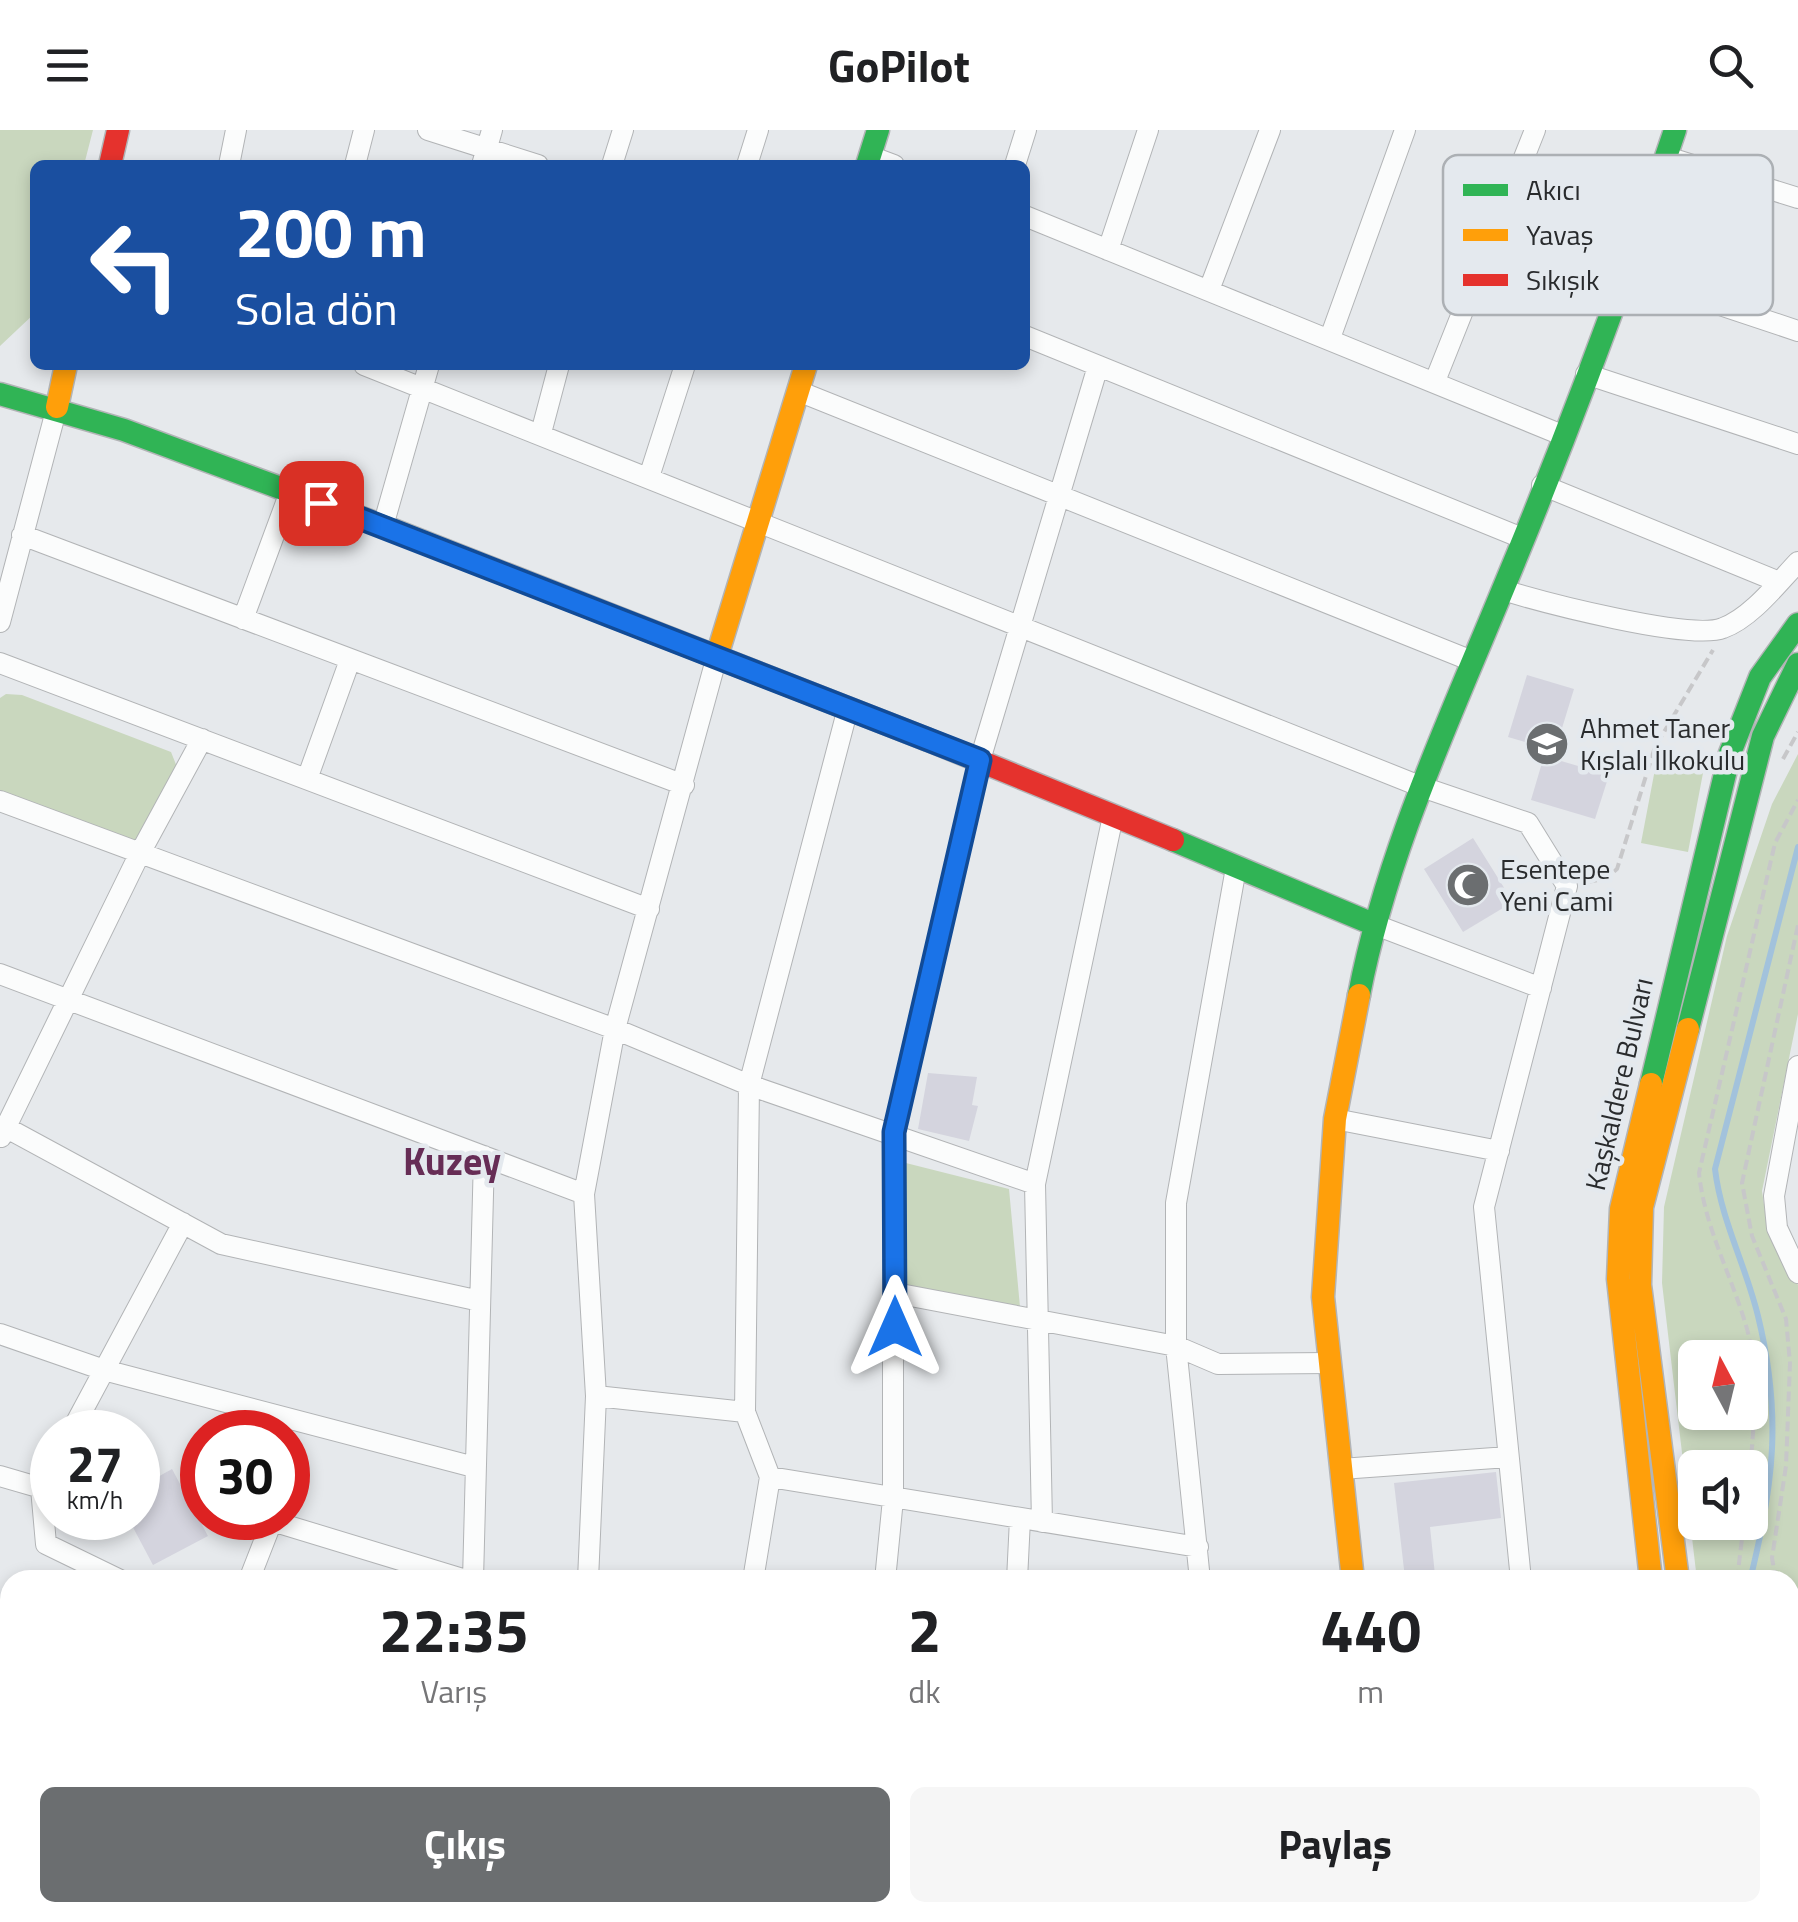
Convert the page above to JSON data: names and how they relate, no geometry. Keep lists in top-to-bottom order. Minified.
{"streets":{"main road":["Kaşkaldere Bulvarı"]},"districts":["Kuzey"],"places":{"school or university":["Ahmet Taner Kışlalı İlkokulu"],"mosque":["Esentepe Yeni Cami"]},"legend":["Akıcı","Yavaş","Sıkışık"],"north":"top","page":{"header":"GoPilot","turn":["200 m","Sola dön"],"speed":"27 km/h","limit":"30","eta":["22:35","Varış","2","dk","440","m"],"buttons":["Çıkış","Paylaş"]}}
